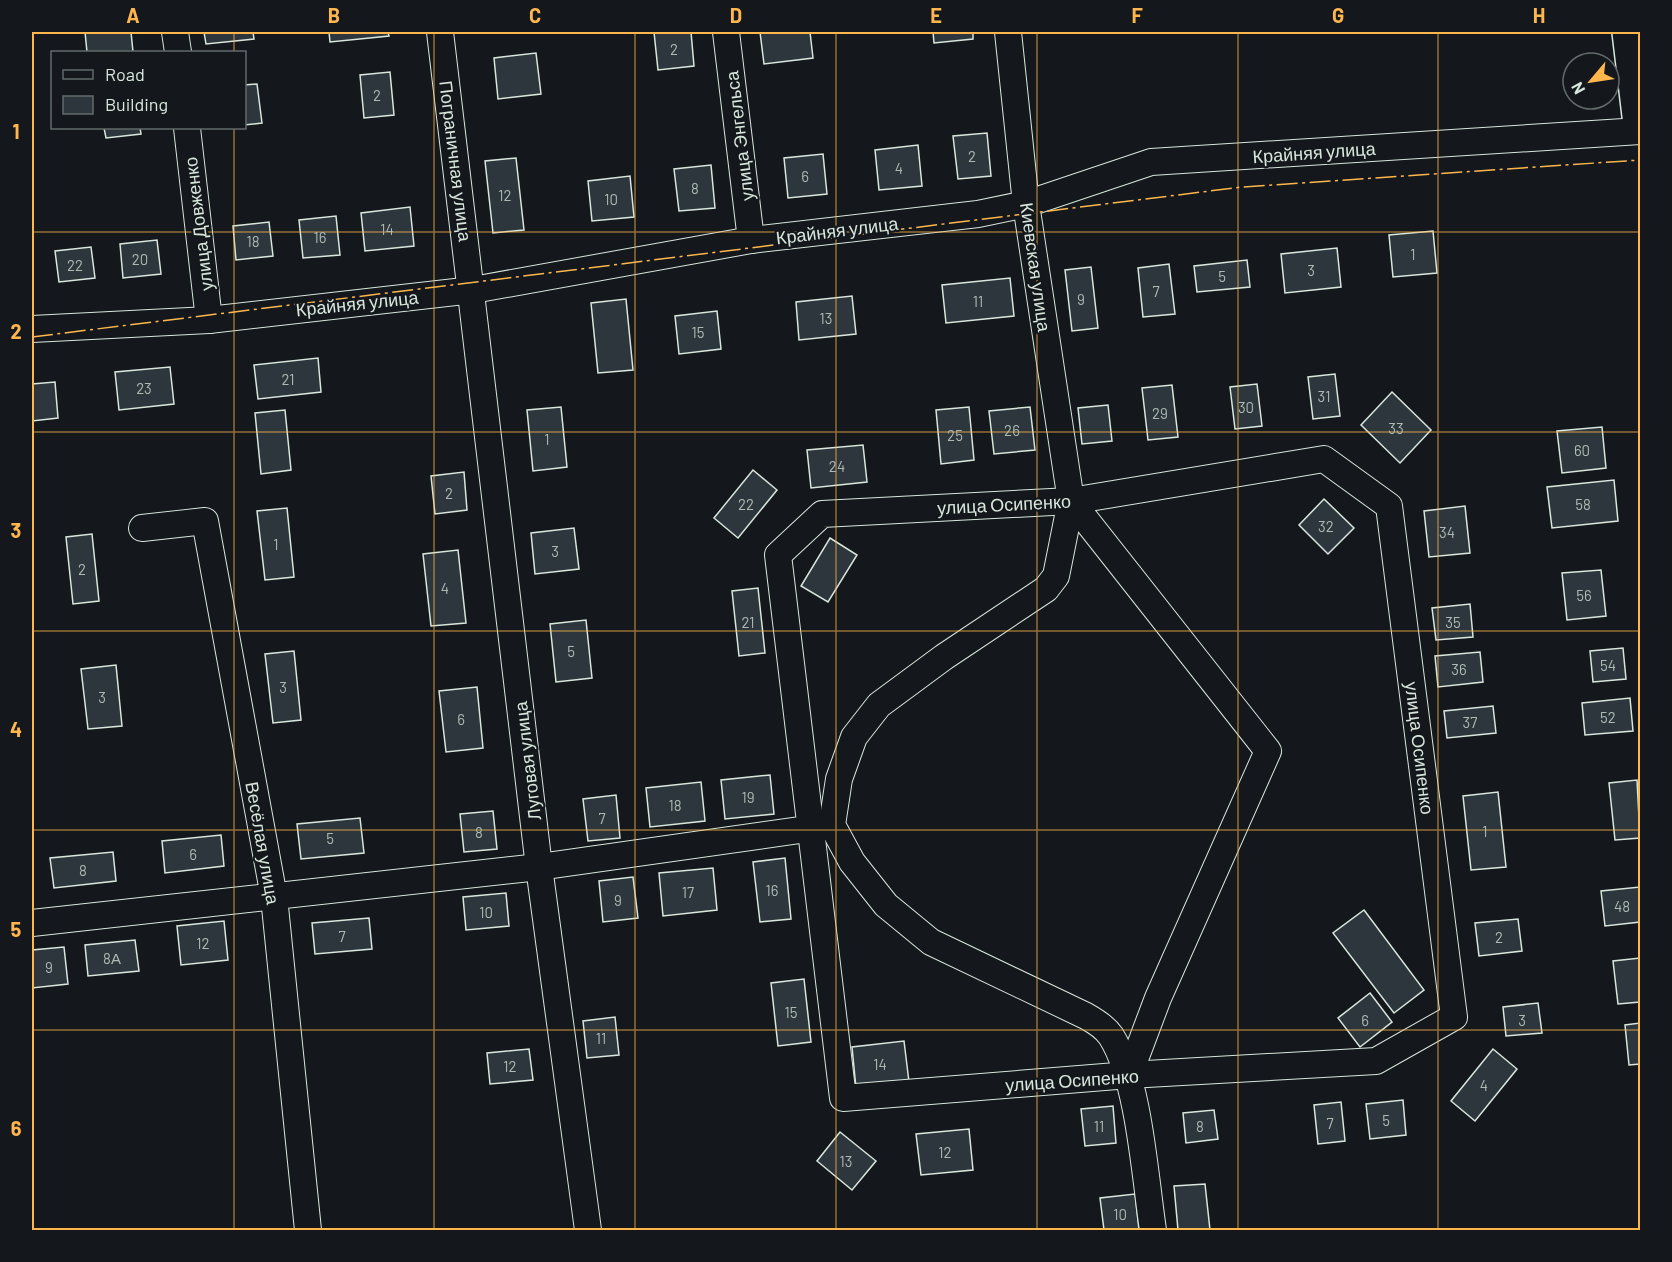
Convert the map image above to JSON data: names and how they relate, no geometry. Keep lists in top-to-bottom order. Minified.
{"streets":{"street":["улица Энгельса","Крайняя улица","Пограничная улица","улица Довженко","Киевская улица","улица Осипенко","Луговая улица","Весёлая улица"]},"crossings":[["улица Энгельса","Крайняя улица"],["Крайняя улица","Пограничная улица"],["Крайняя улица","улица Довженко"],["Крайняя улица","Киевская улица"],["Крайняя улица","Луговая улица"],["Пограничная улица","Луговая улица"],["Киевская улица","улица Осипенко"]],"house_numbers":["2","2","2","4","6","8","12","10","14","16","18","1","20","22","3","5","7","9","11","13","15","21","23","31","30","29","33","26","25","1","60","24","2","22","58","32","34","1","3","2","4","56","21","35","5","54","36","3","3","52","6","37","19","18","7","1","8","5","6","8","16","17","9","48","10","7","2","12","8А","9","15","6","3","11","14","12","4","5","7","11","8","12","13","10"],"legend":["Road","Building"],"north":"bottom left","grid":{"columns":["A","B","C","D","E","F","G","H"],"rows":["1","2","3","4","5","6"]}}
